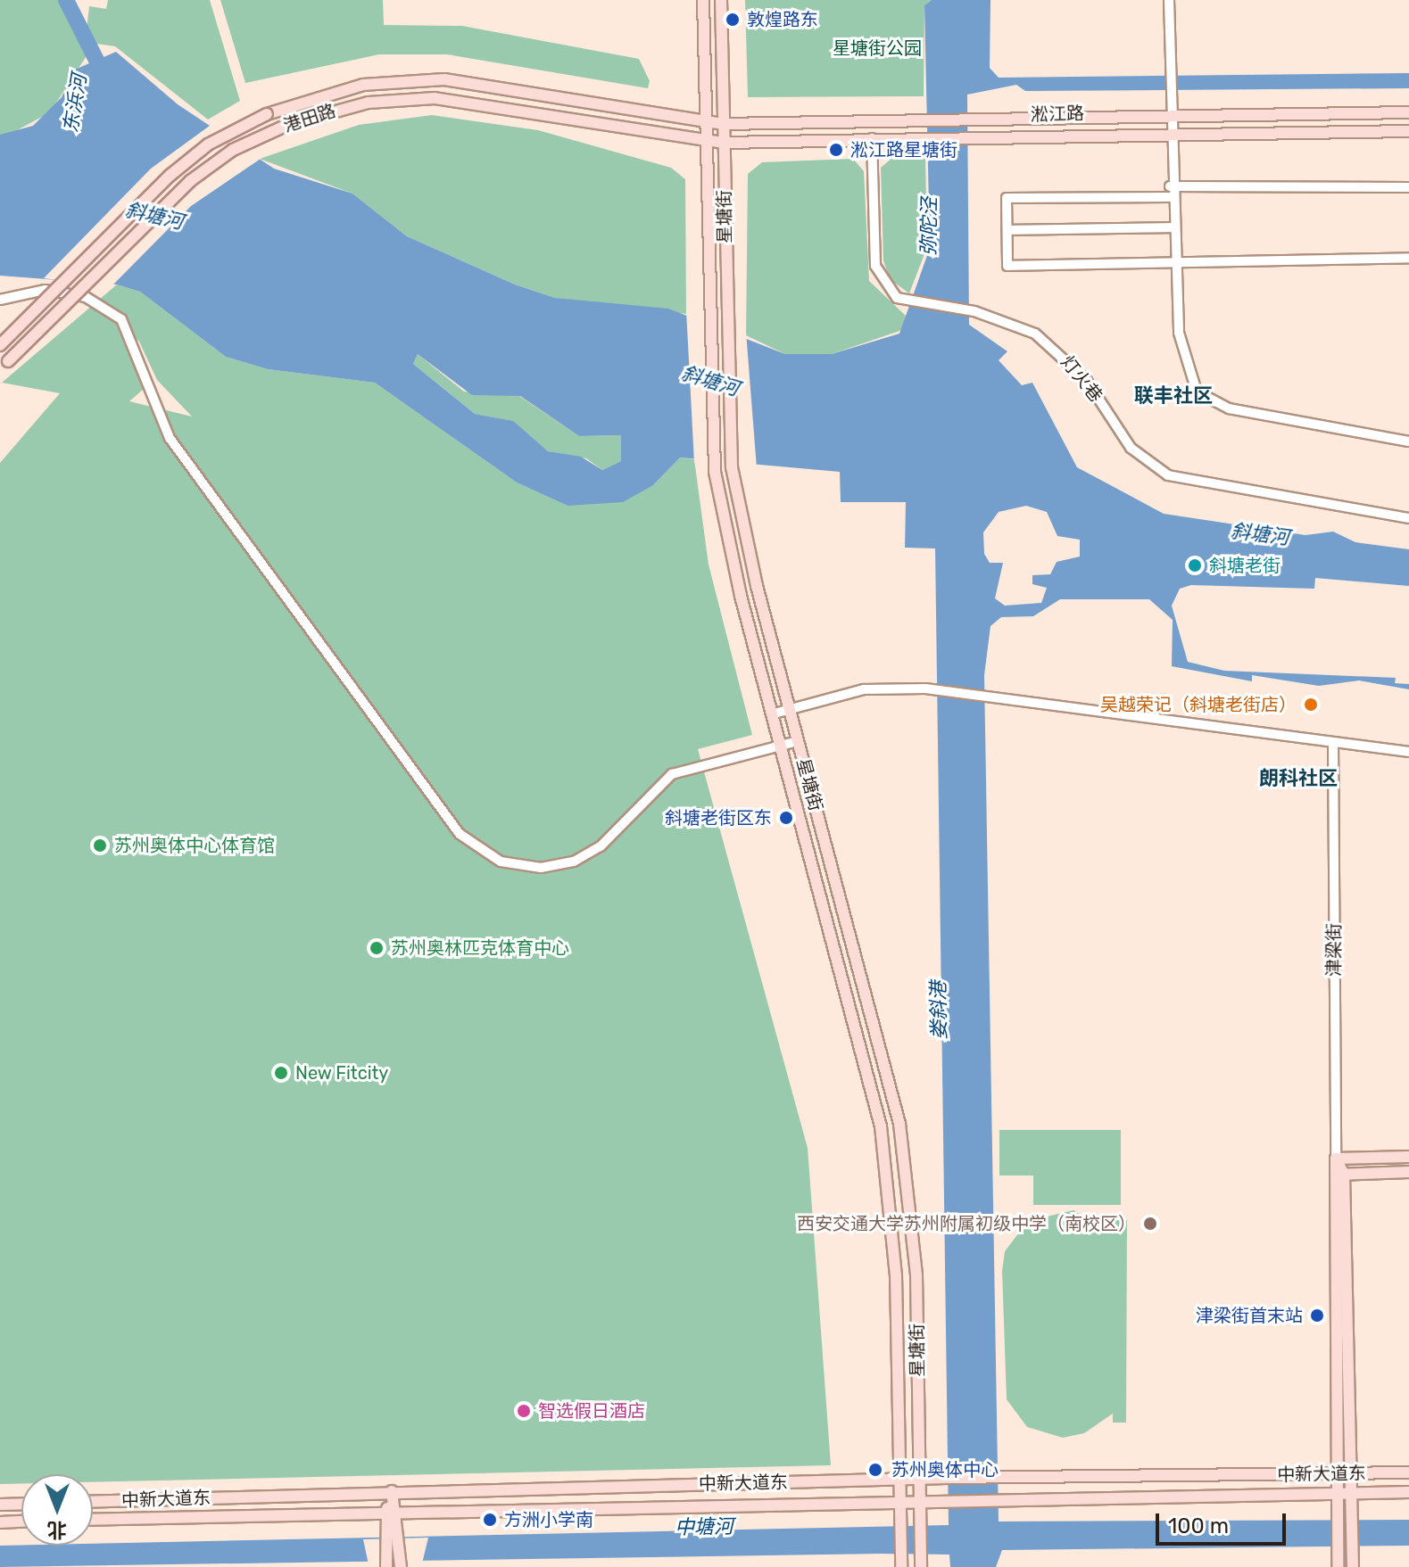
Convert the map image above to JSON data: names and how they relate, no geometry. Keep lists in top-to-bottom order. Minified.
{"streets":{"main road":["淞江路","港田路","星塘街","津梁街","中新大道东"],"street":["灯火巷"]},"crossings":[["淞江路","港田路"],["淞江路","星塘街"],["淞江路","灯火巷"],["港田路","星塘街"],["星塘街","中新大道东"],["津梁街","中新大道东"]],"districts":["联丰社区","朗科社区"],"water":["东浜河","斜塘河","弥陀泾","娄斜港","中塘河"],"parks":["星塘街公园"],"places":["敦煌路东","淞江路星塘街","斜塘老街","吴越荣记（斜塘老街店）","斜塘老街区东","苏州奥体中心体育馆","苏州奥林匹克体育中心","New Fitcity","西安交通大学苏州附属初级中学（南校区）","津梁街首末站","智选假日酒店","苏州奥体中心","方洲小学南"],"scale_bar":"100 m","north":"bottom"}
